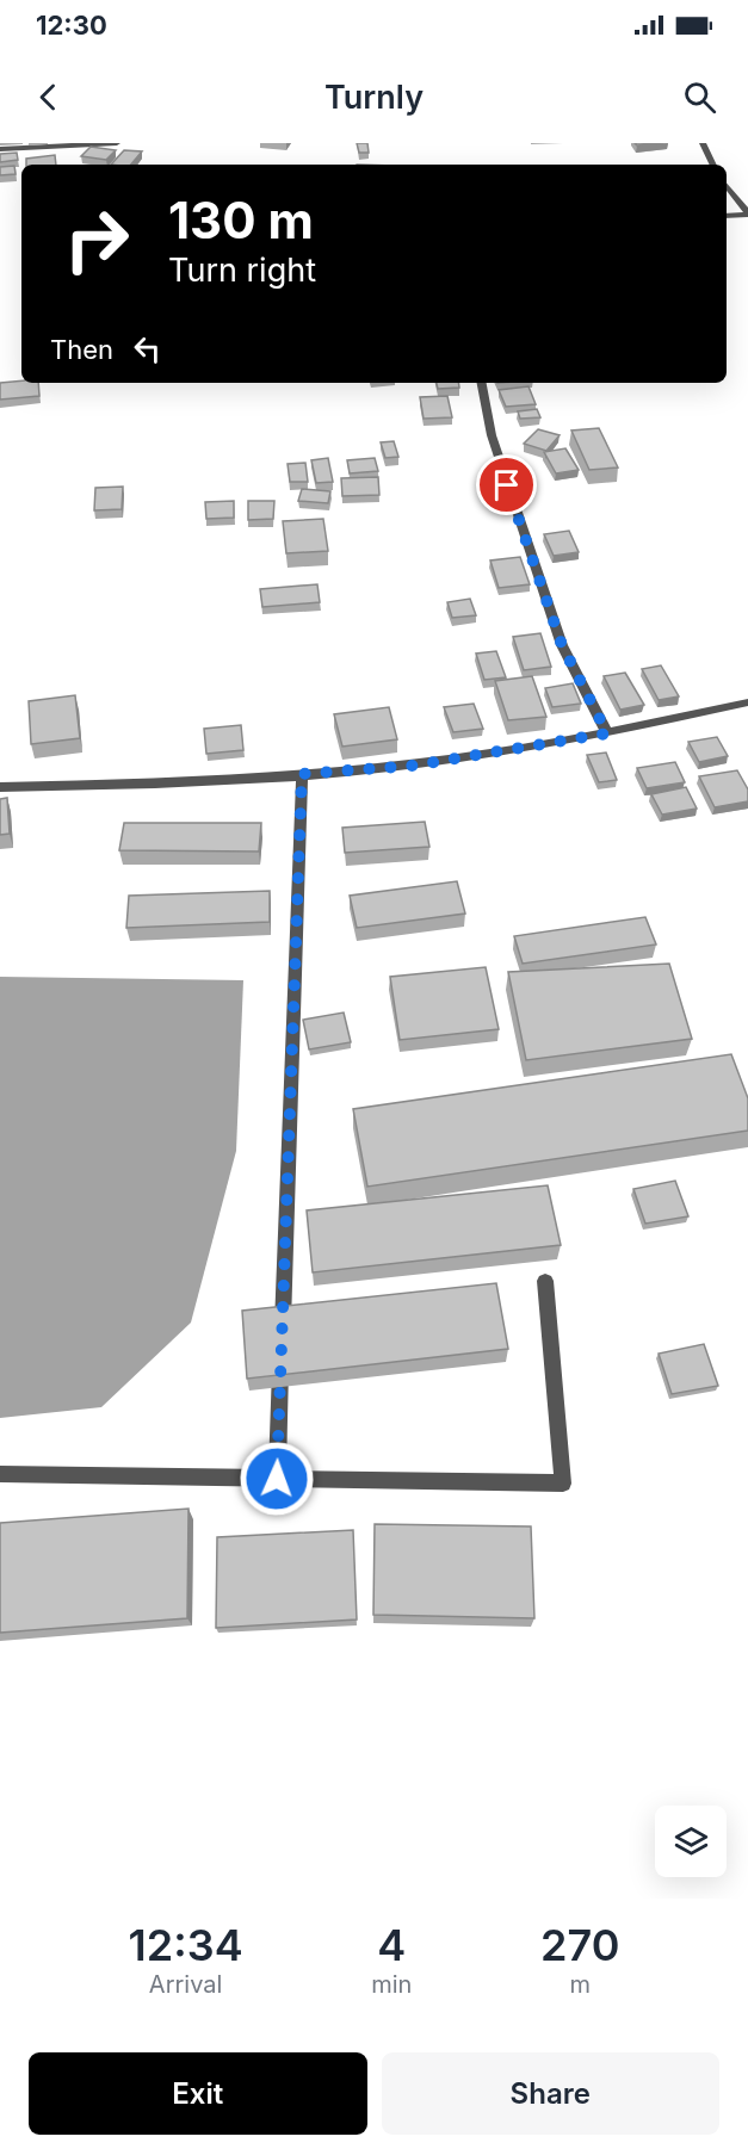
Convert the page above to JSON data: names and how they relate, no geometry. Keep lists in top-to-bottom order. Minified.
{"page":{"status":"12:30","header":"Turnly","turn":["130 m","Turn right"],"then":"Then","eta":["12:34","Arrival","4","min","270","m"],"buttons":["Exit","Share"]}}
